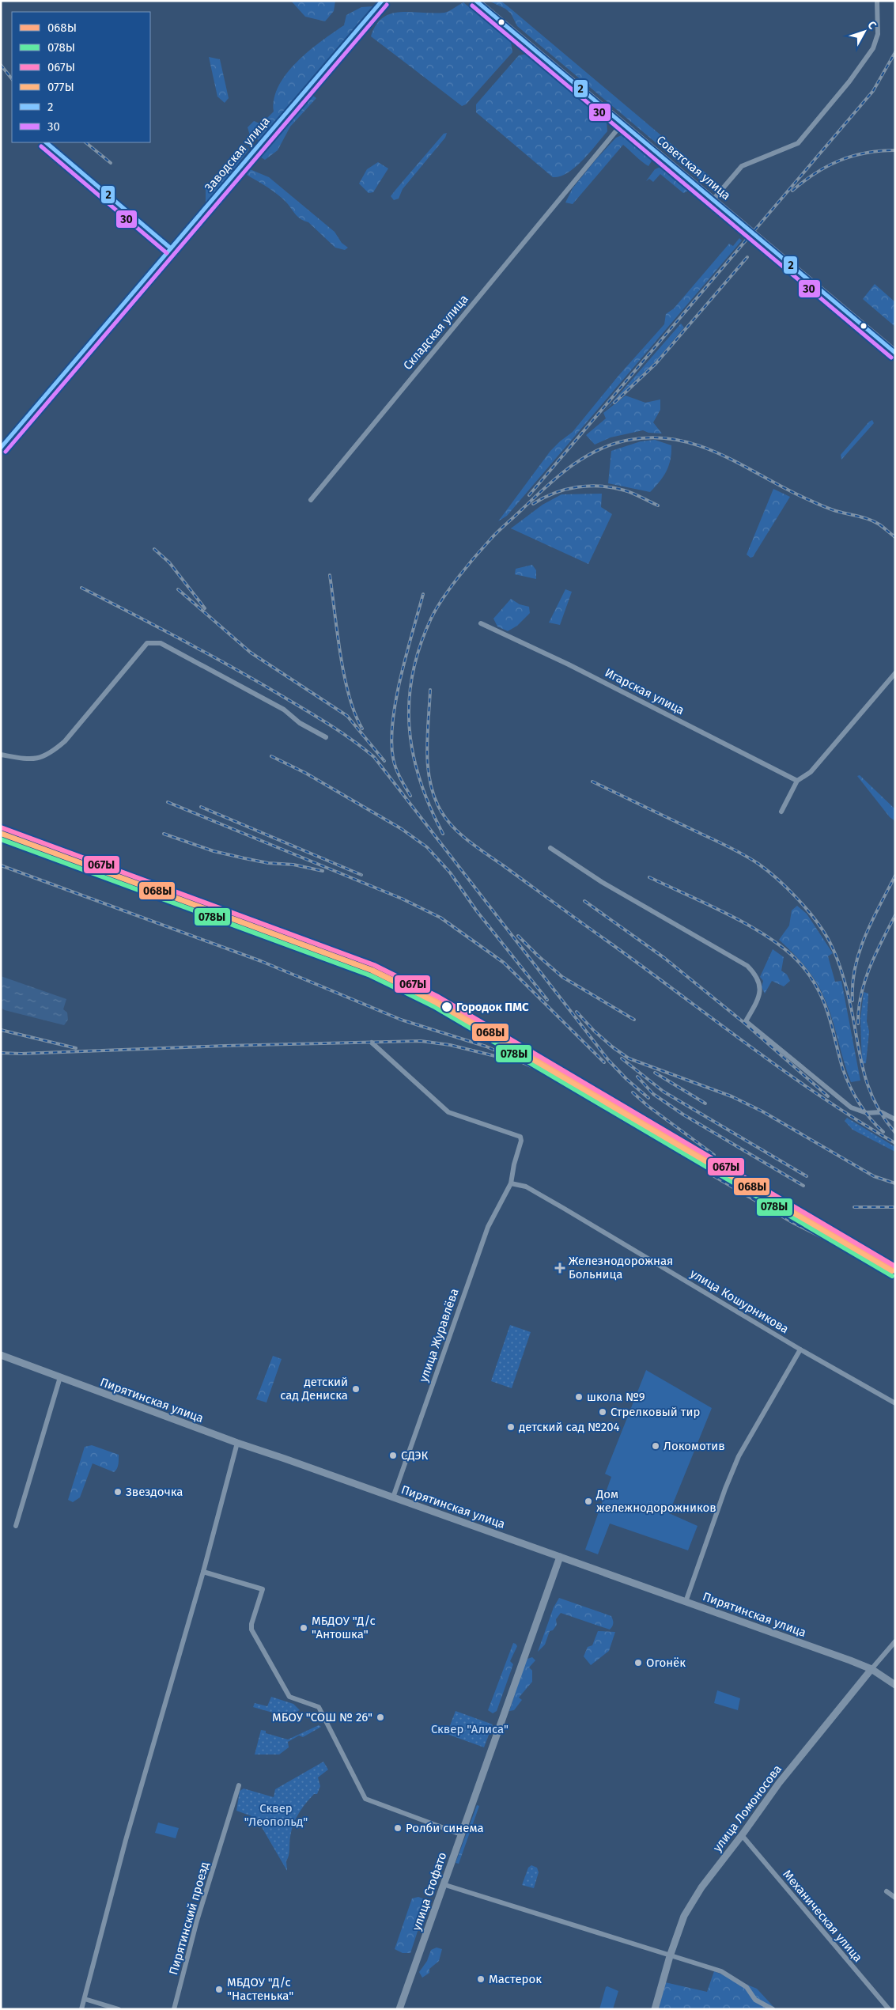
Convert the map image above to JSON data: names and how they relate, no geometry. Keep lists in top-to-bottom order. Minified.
{"streets":{"main road":["Советская улица"],"street":["Заводская улица","Складская улица","Игарская улица","улица Кошурникова","улица Журавлёва","Пирятинская улица","улица Ломоносова","улица Стофато","Механическая улица","Пирятинский проезд"]},"crossings":[["Советская улица","Складская улица"],["улица Кошурникова","улица Журавлёва"],["улица Журавлёва","Пирятинская улица"],["Пирятинская улица","улица Ломоносова"],["Пирятинская улица","улица Стофато"],["улица Ломоносова","Механическая улица"]],"parks":["Сквер \"Алиса\"","Сквер \"Леопольд\""],"places":{"other":["Городок ПМС","детский сад Дениска","школа №9","Стрелковый тир","детский сад №204","Локомотив","СДЭК","Звездочка","Дом жележнодорожников","МБДОУ \"Д/с \"Антошка\"","Огонёк","МБОУ \"СОШ № 26\"","Ролби синема","Мастерок","МБДОУ \"Д/с \"Настенька\""],"health":["Железнодорожная Больница"]},"lines":["transit line 2","transit line 30","transit line 067Ы","transit line 068Ы","transit line 077Ы","transit line 078Ы"],"legend":["068Ы","078Ы","067Ы","077Ы","2","30"],"north":"top right"}
